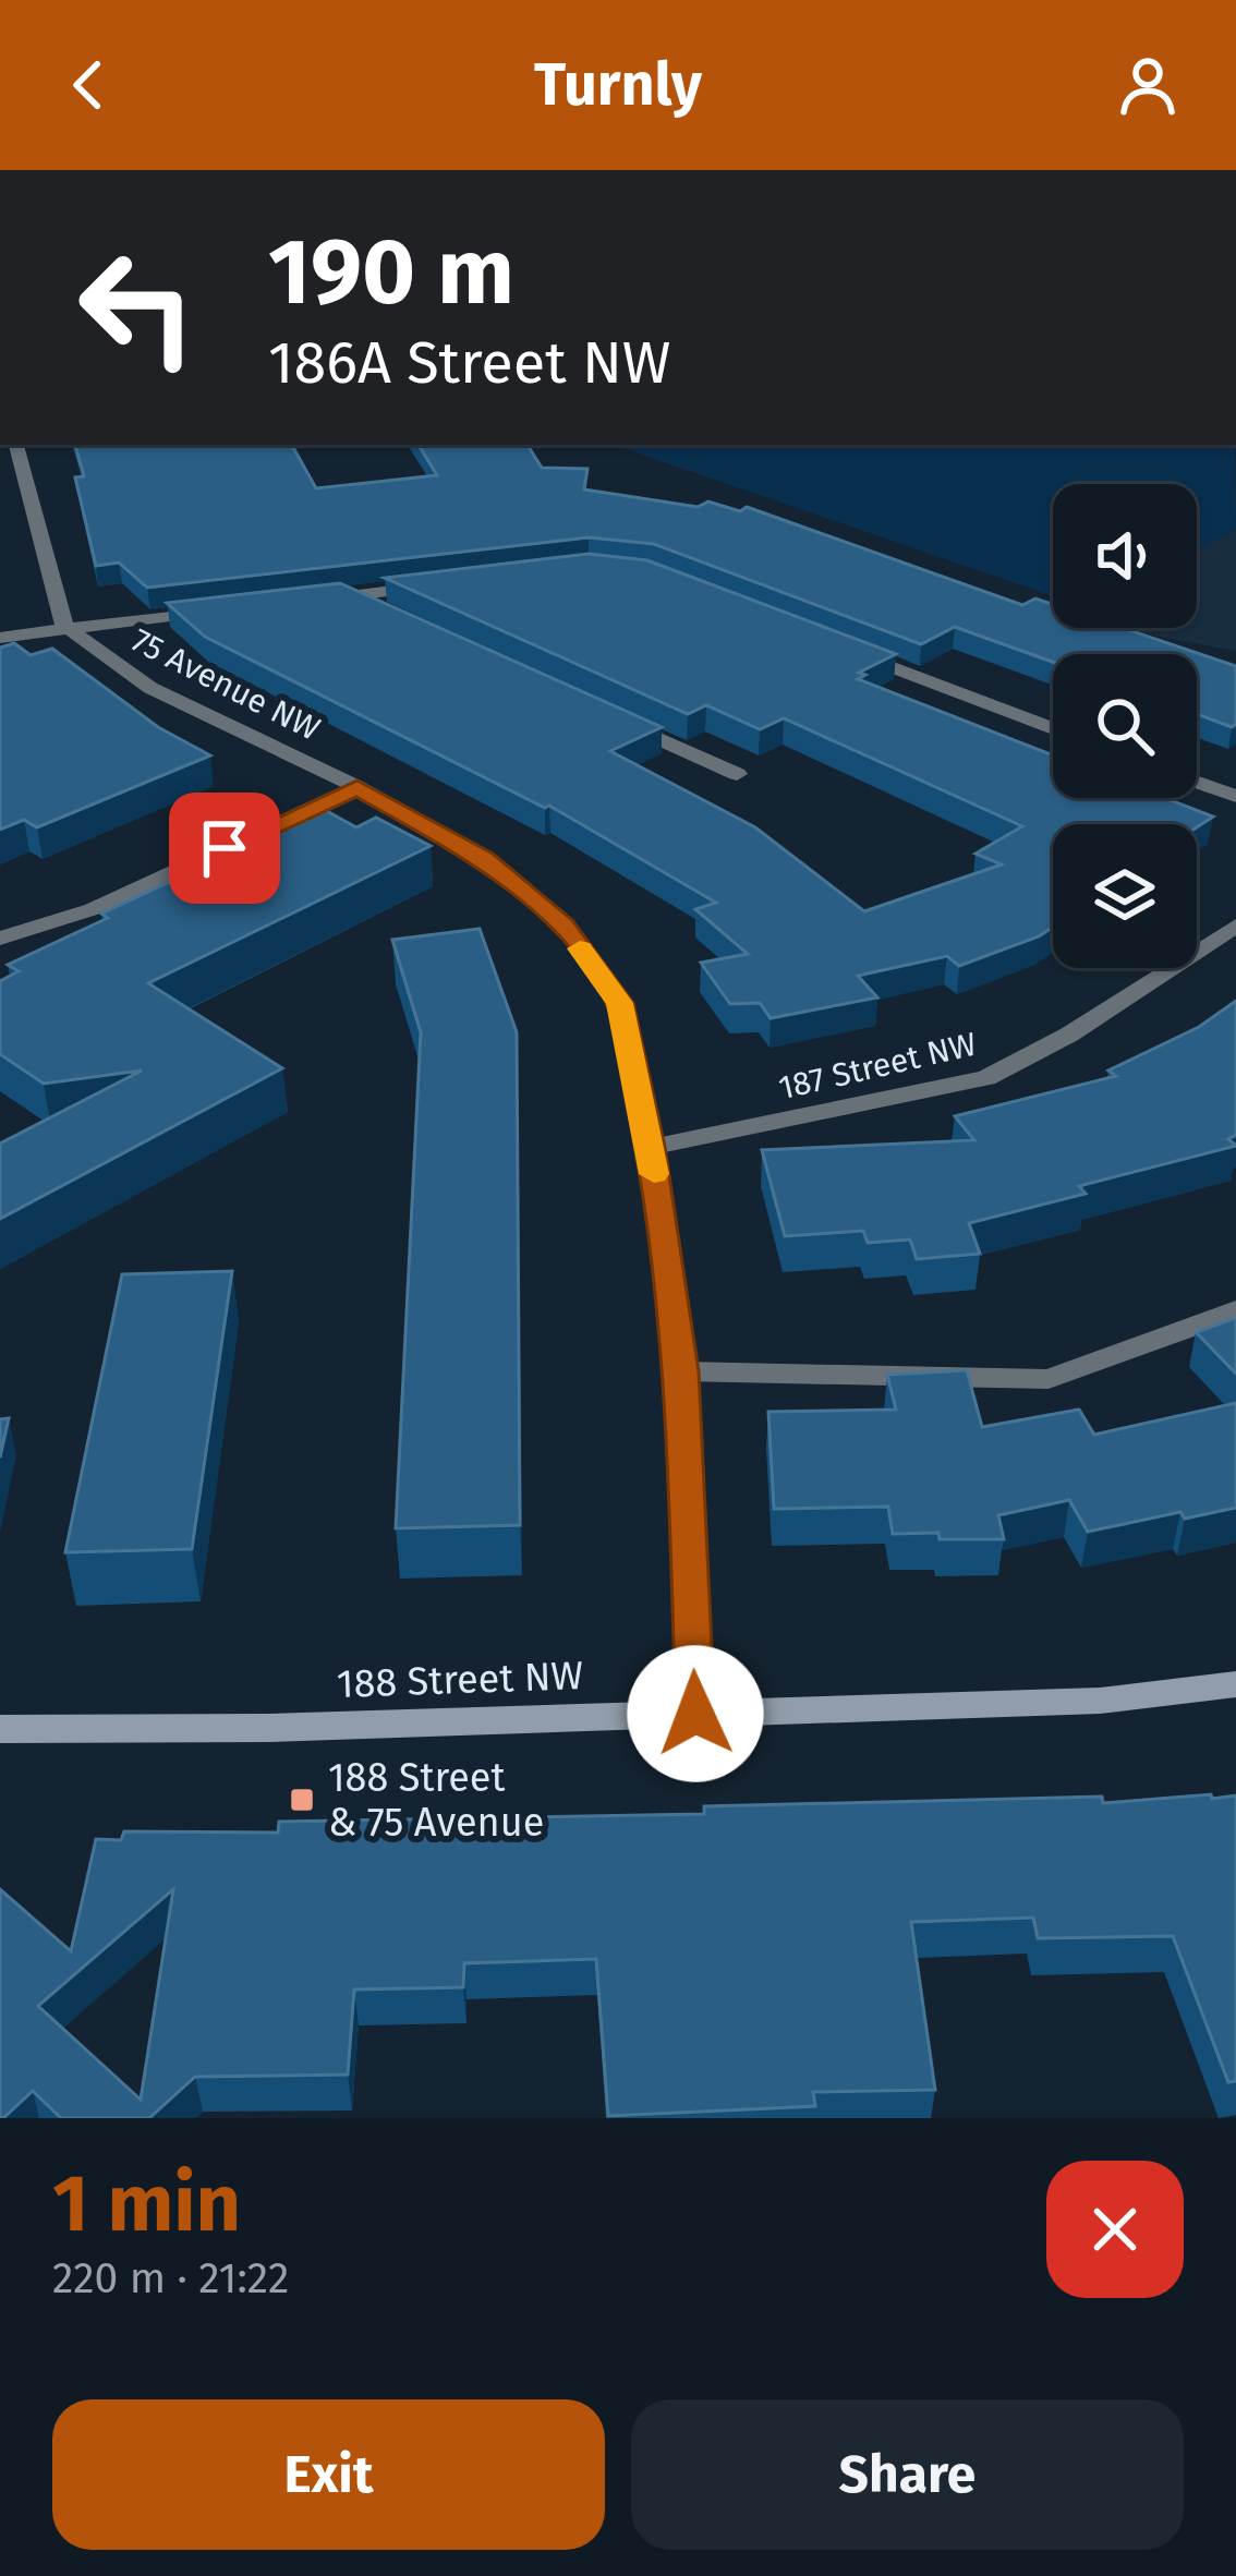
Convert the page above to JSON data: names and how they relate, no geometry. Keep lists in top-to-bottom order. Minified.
{"streets":{"street":["75 Avenue NW","187 Street NW","188 Street NW"]},"crossings":[["75 Avenue NW","187 Street NW"],["75 Avenue NW","188 Street NW"]],"places":{"transit":["188 Street & 75 Avenue"]},"page":{"header":"Turnly","turn":["190 m","186A Street NW"],"heading":["1 min","220 m · 21:22"],"buttons":["Exit","Share"]}}
